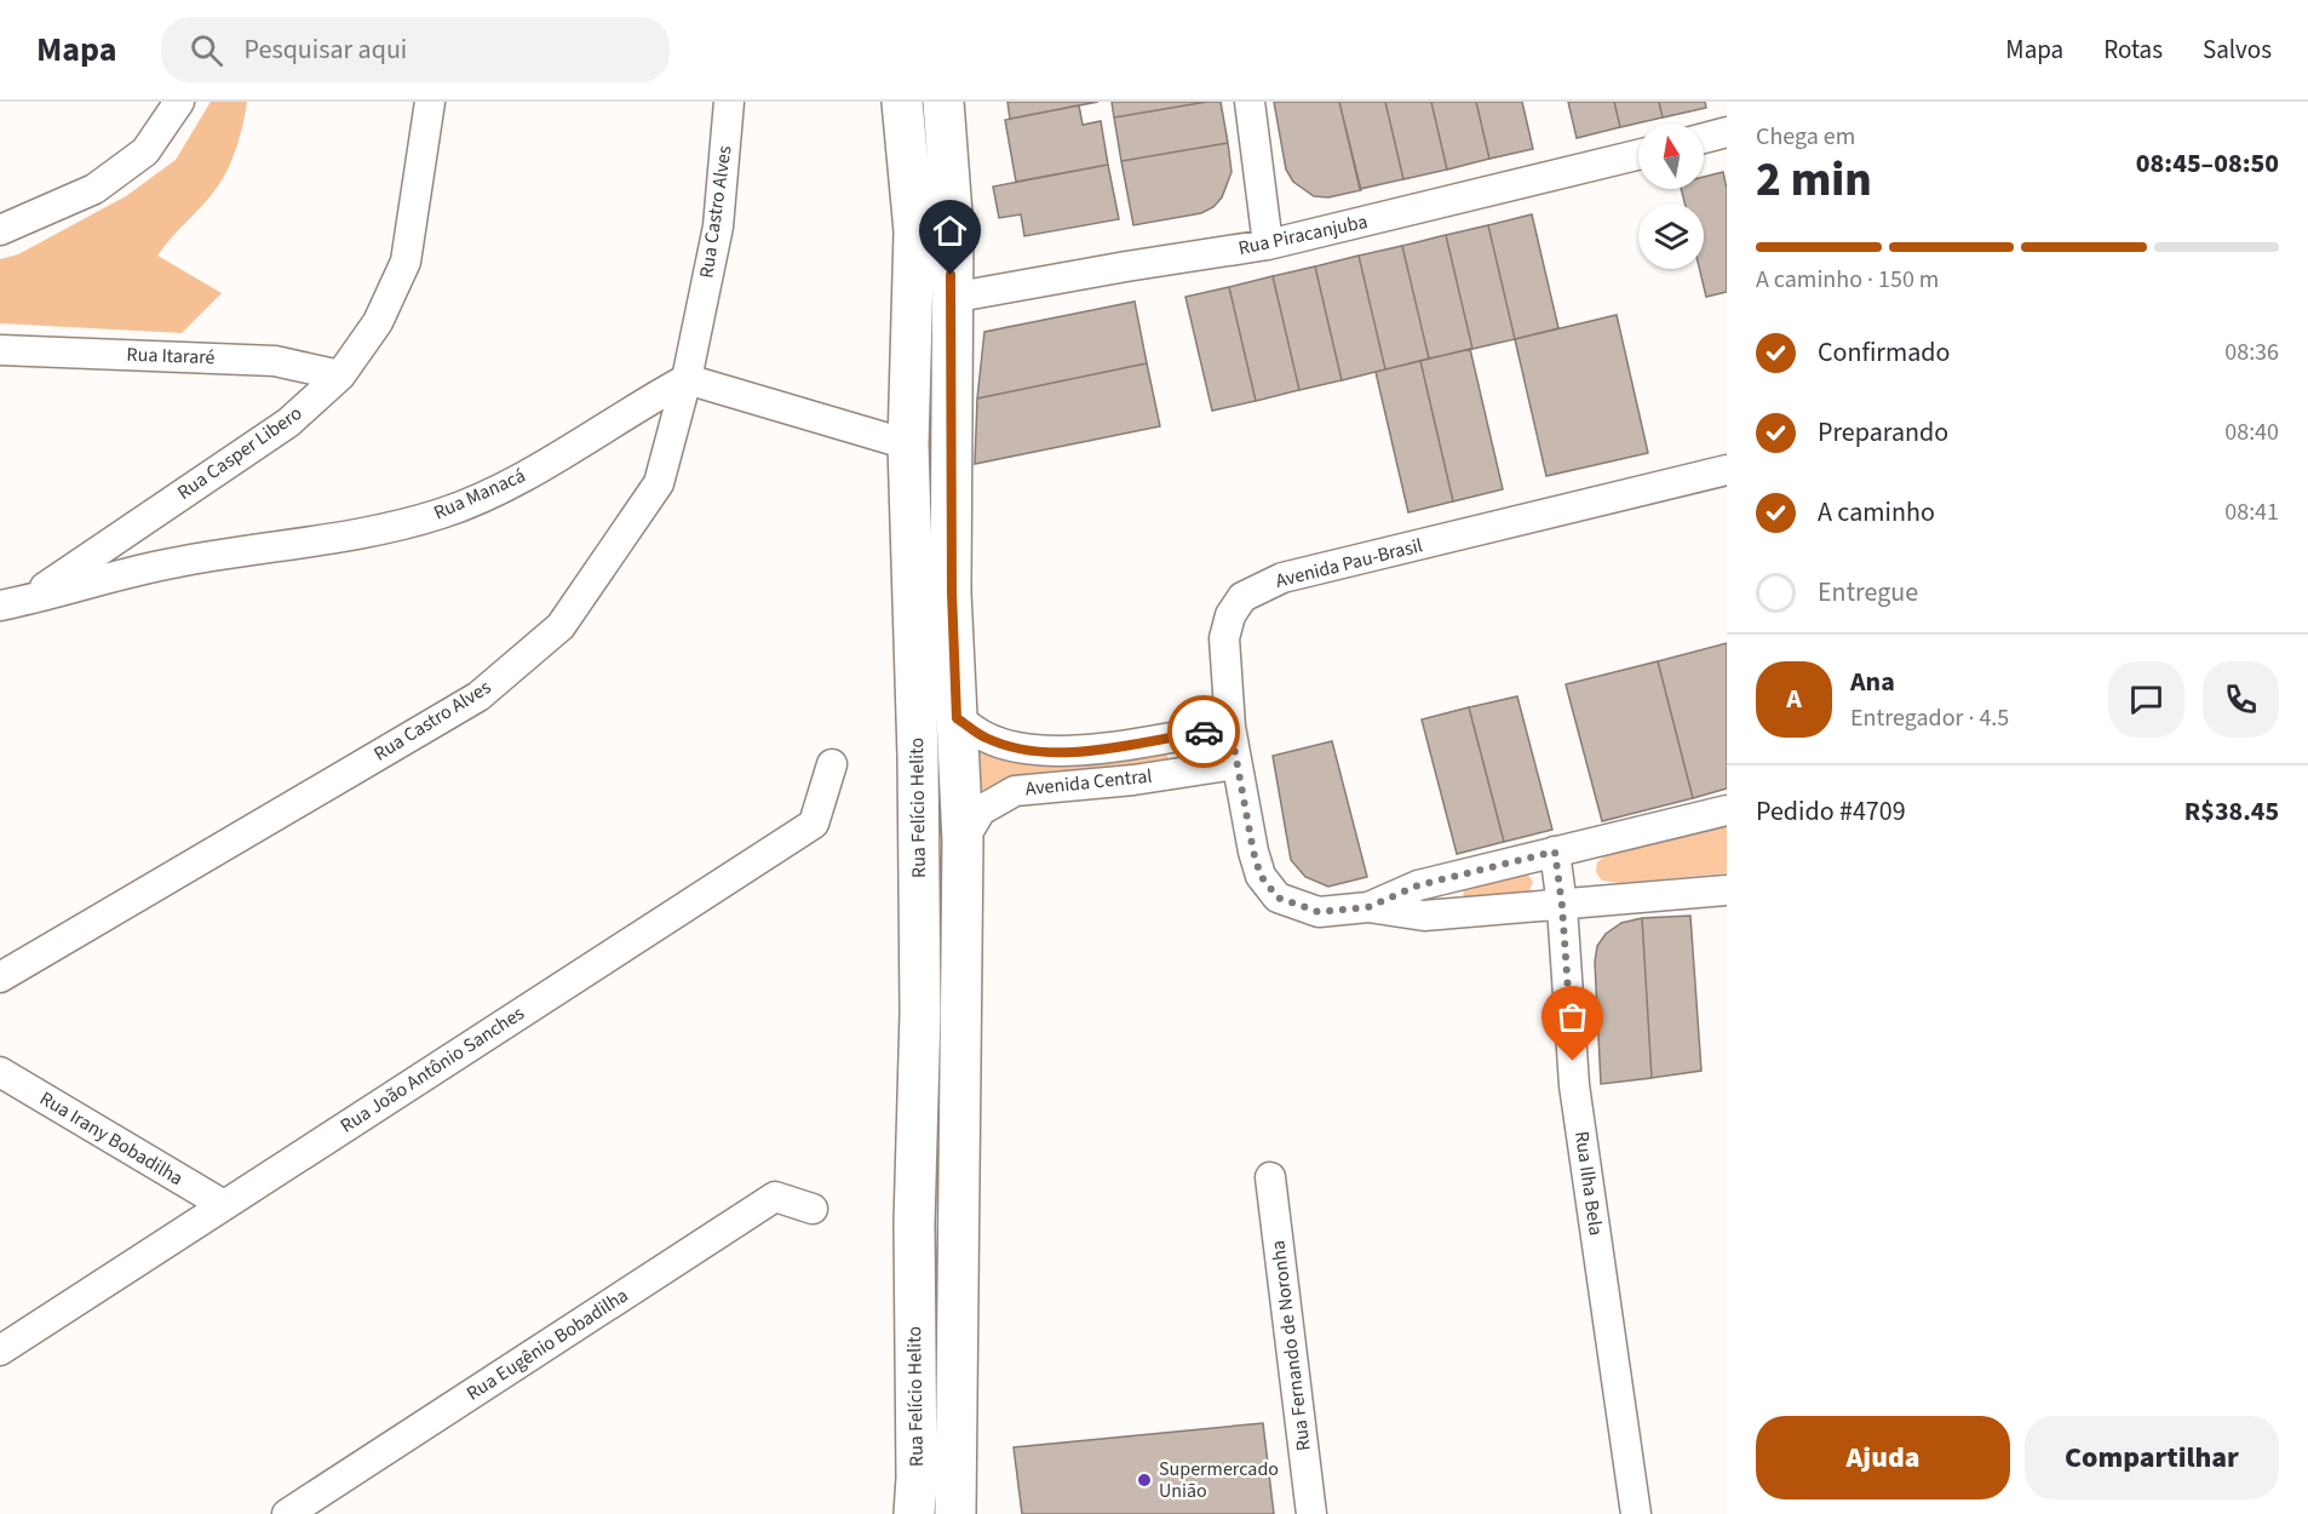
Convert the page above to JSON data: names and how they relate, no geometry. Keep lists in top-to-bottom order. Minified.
{"streets":{"main road":["Rua Felício Helito"],"street":["Rua Castro Alves","Rua Piracanjuba","Rua Itararé","Rua Casper Libero","Rua Manacá","Avenida Pau-Brasil","Avenida Central","Rua João Antônio Sanches","Rua Irany Bobadilha","Rua Ilha Bela","Rua Eugênio Bobadilha","Rua Fernando de Noronha"]},"crossings":[["Rua Castro Alves","Rua Manacá"],["Rua Piracanjuba","Rua Felício Helito"],["Rua Itararé","Rua Casper Libero"],["Rua Casper Libero","Rua Manacá"],["Avenida Pau-Brasil","Avenida Central"],["Avenida Central","Rua Felício Helito"],["Rua João Antônio Sanches","Rua Irany Bobadilha"]],"places":["Supermercado União"],"north":"top","page":{"header":"Mapa","search":"Pesquisar aqui","nav":["Mapa","Rotas","Salvos"],"heading":["2 min","Chega em","08:45–08:50"],"panel":["Ana","Entregador · 4.5","Pedido #4709","R$38.45"],"bar":"A caminho · 150 m","list":[["Confirmado","08:36"],["Preparando","08:40"],["A caminho","08:41"],"Entregue"],"round":"A","buttons":["Ajuda","Compartilhar"]}}
